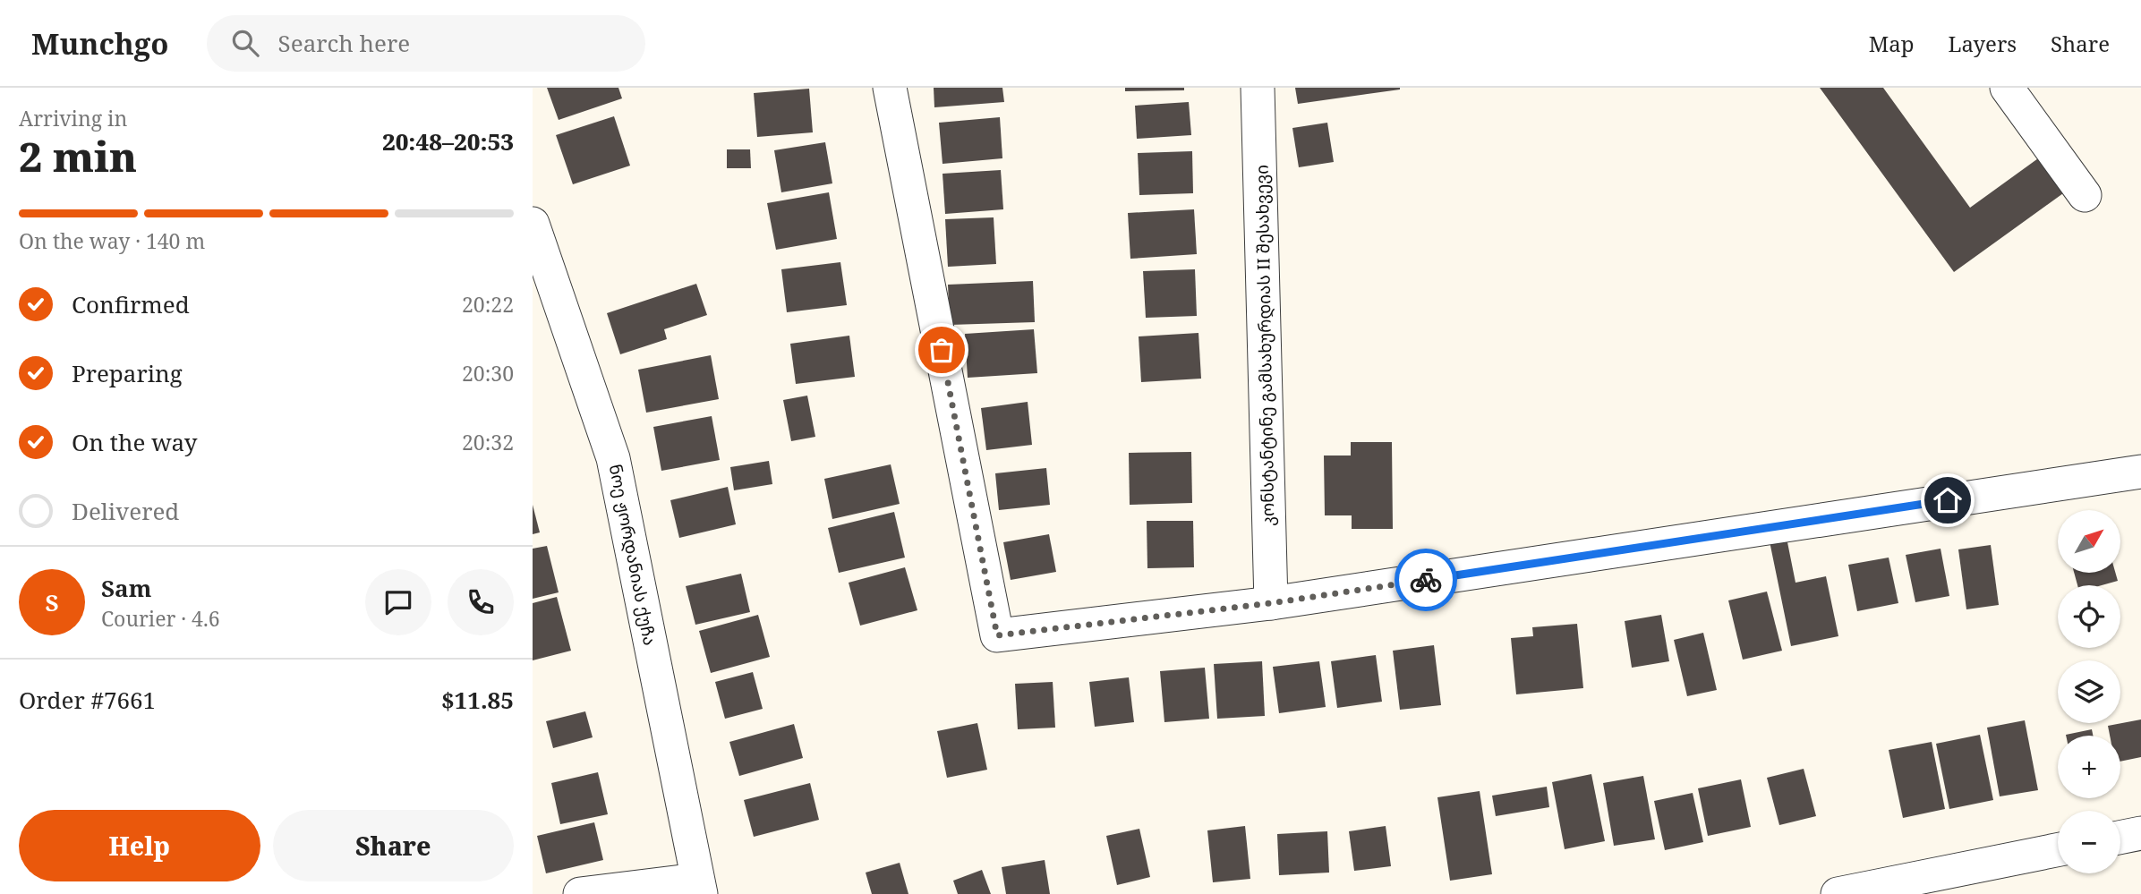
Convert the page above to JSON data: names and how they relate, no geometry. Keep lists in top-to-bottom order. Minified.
{"streets":{"street":["კონსტანტინე გამსახურდიას II შესახვევი","ნოე ჟორდანიას ქუჩა"]},"north":"top right","page":{"header":"Munchgo","search":"Search here","nav":["Map","Layers","Share"],"heading":["2 min","Arriving in","20:48–20:53"],"panel":["Sam","Courier · 4.6","Order #7661","$11.85"],"bar":"On the way · 140 m","list":[["Confirmed","20:22"],["Preparing","20:30"],["On the way","20:32"],"Delivered"],"map_buttons":["+","−"],"round":"S","buttons":["Help","Share"]}}
